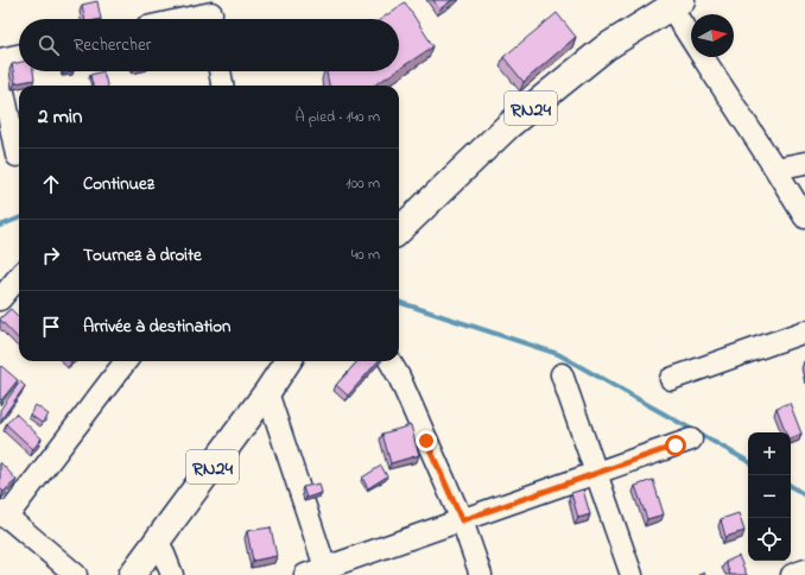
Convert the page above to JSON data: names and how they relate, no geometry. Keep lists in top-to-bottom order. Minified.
{"streets":{"main road":["RN24"]},"north":"right","page":{"search":"Rechercher","heading":["2 min","À pied · 140 m"],"list":[["Continuez","100 m"],["Tournez à droite","40 m"],"Arrivée à destination"],"map_buttons":["+","−"]}}
